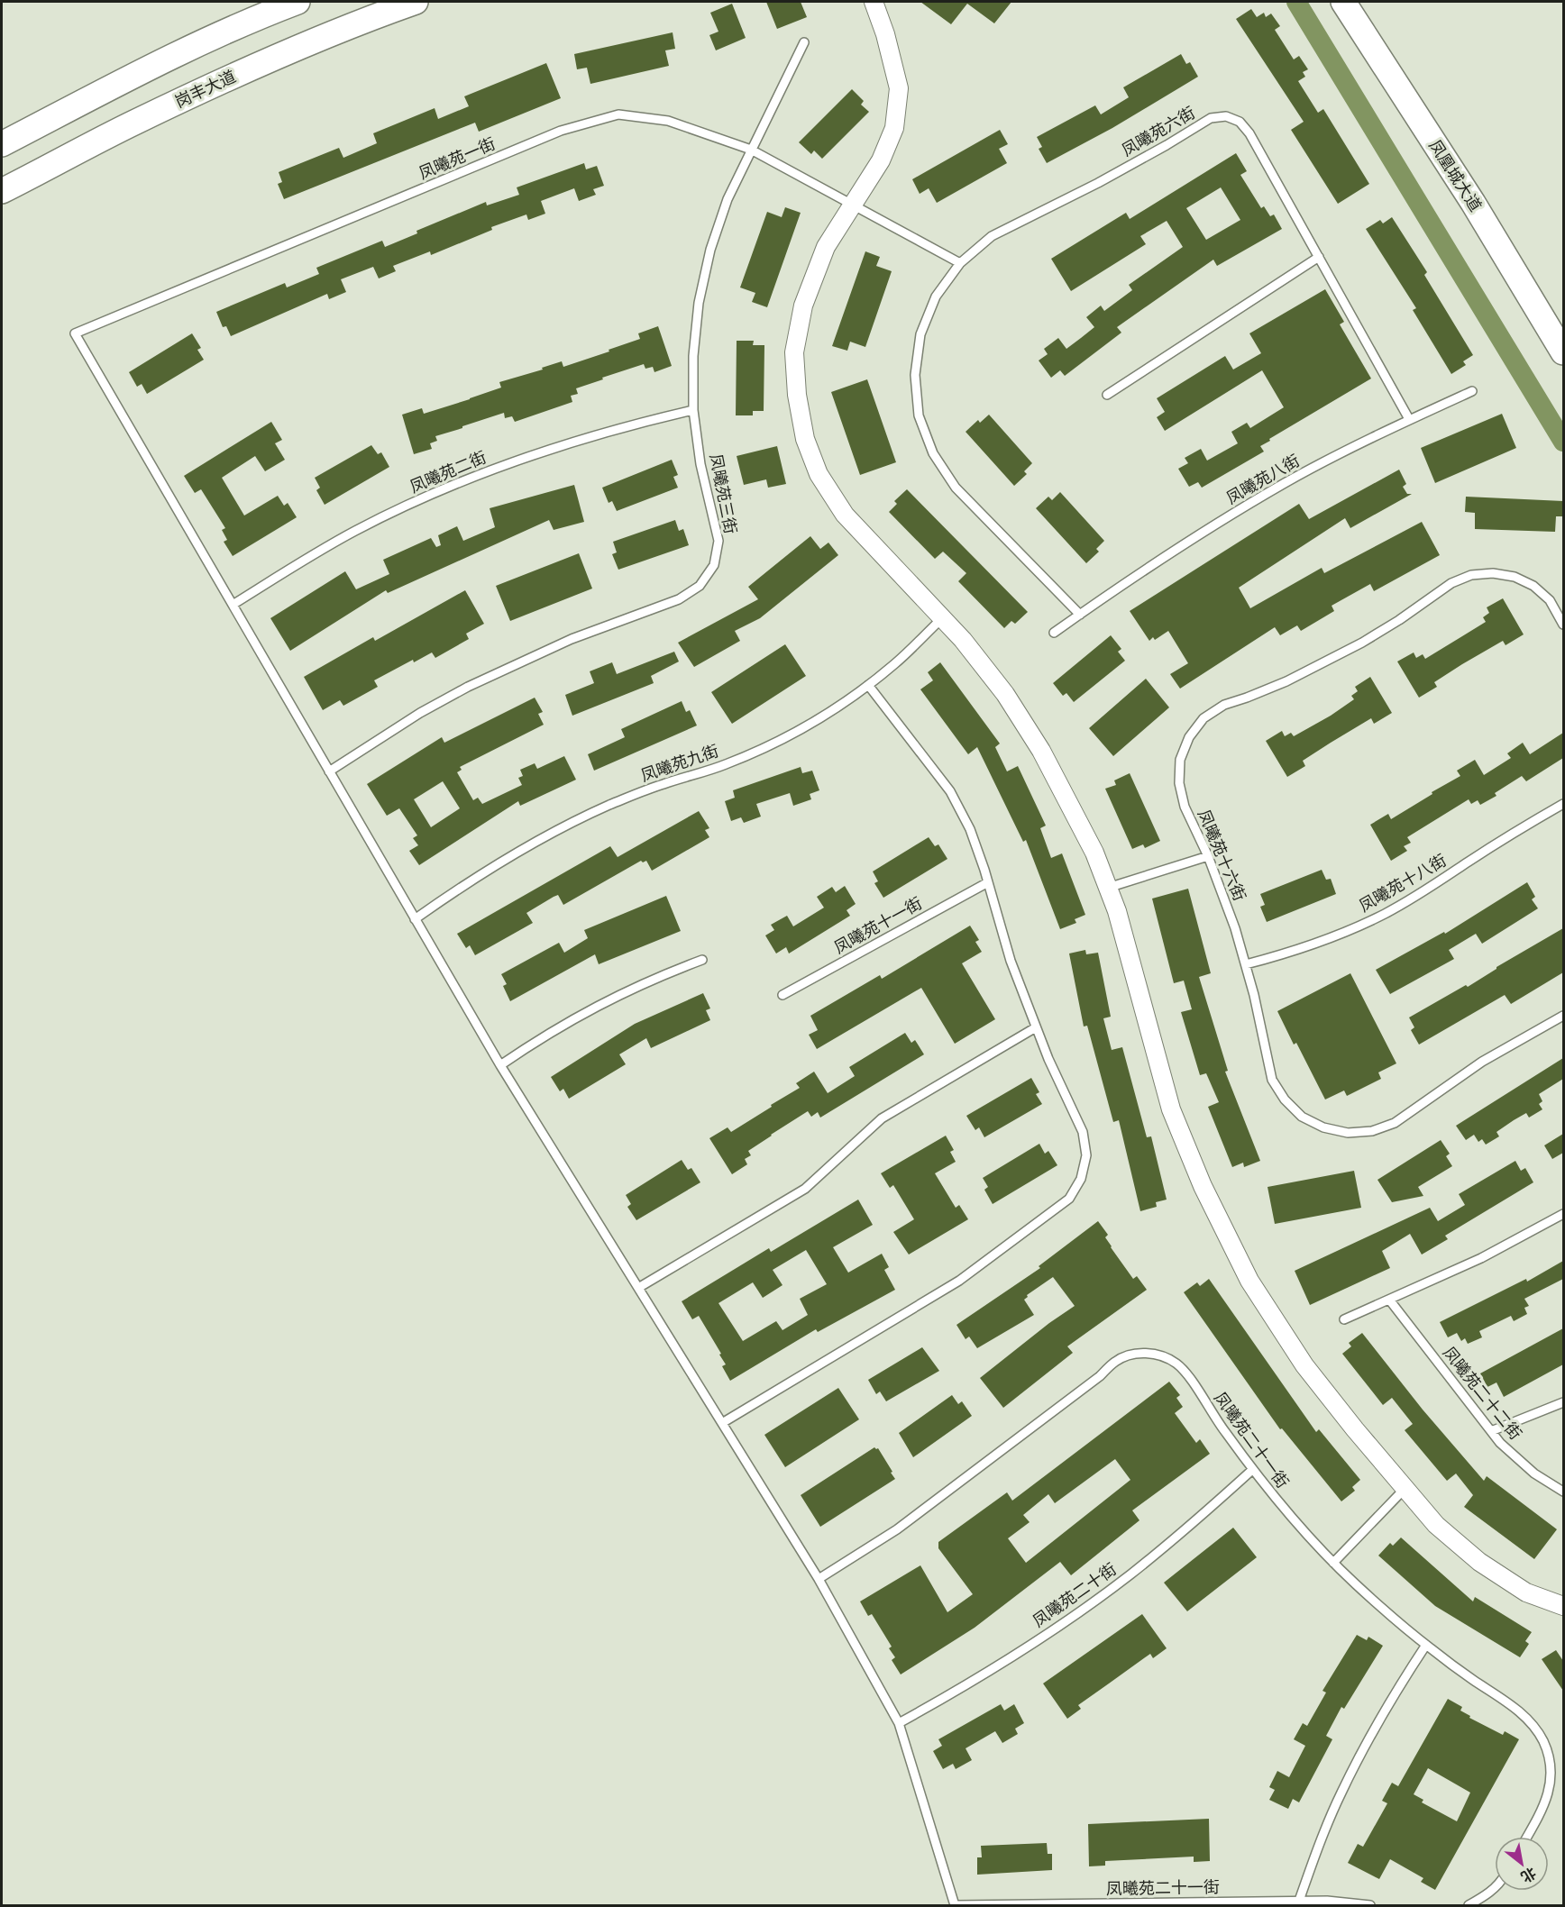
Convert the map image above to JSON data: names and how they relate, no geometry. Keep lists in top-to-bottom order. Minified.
{"streets":{"main road":["岗丰大道","凤凰城大道"],"lane":["凤曦苑六街","凤曦苑一街","凤曦苑二街","凤曦苑八街","凤曦苑三街","凤曦苑九街","凤曦苑十六街","凤曦苑十八街","凤曦苑十一街","凤曦苑二十二街","凤曦苑二十一街","凤曦苑二十街"]},"crossings":[["凤曦苑六街","凤曦苑一街"],["凤曦苑六街","凤曦苑八街"],["凤曦苑一街","凤曦苑二街"],["凤曦苑一街","凤曦苑三街"],["凤曦苑二街","凤曦苑三街"],["凤曦苑十六街","凤曦苑十八街"],["凤曦苑二十一街","凤曦苑二十街"]],"north":"bottom right"}
